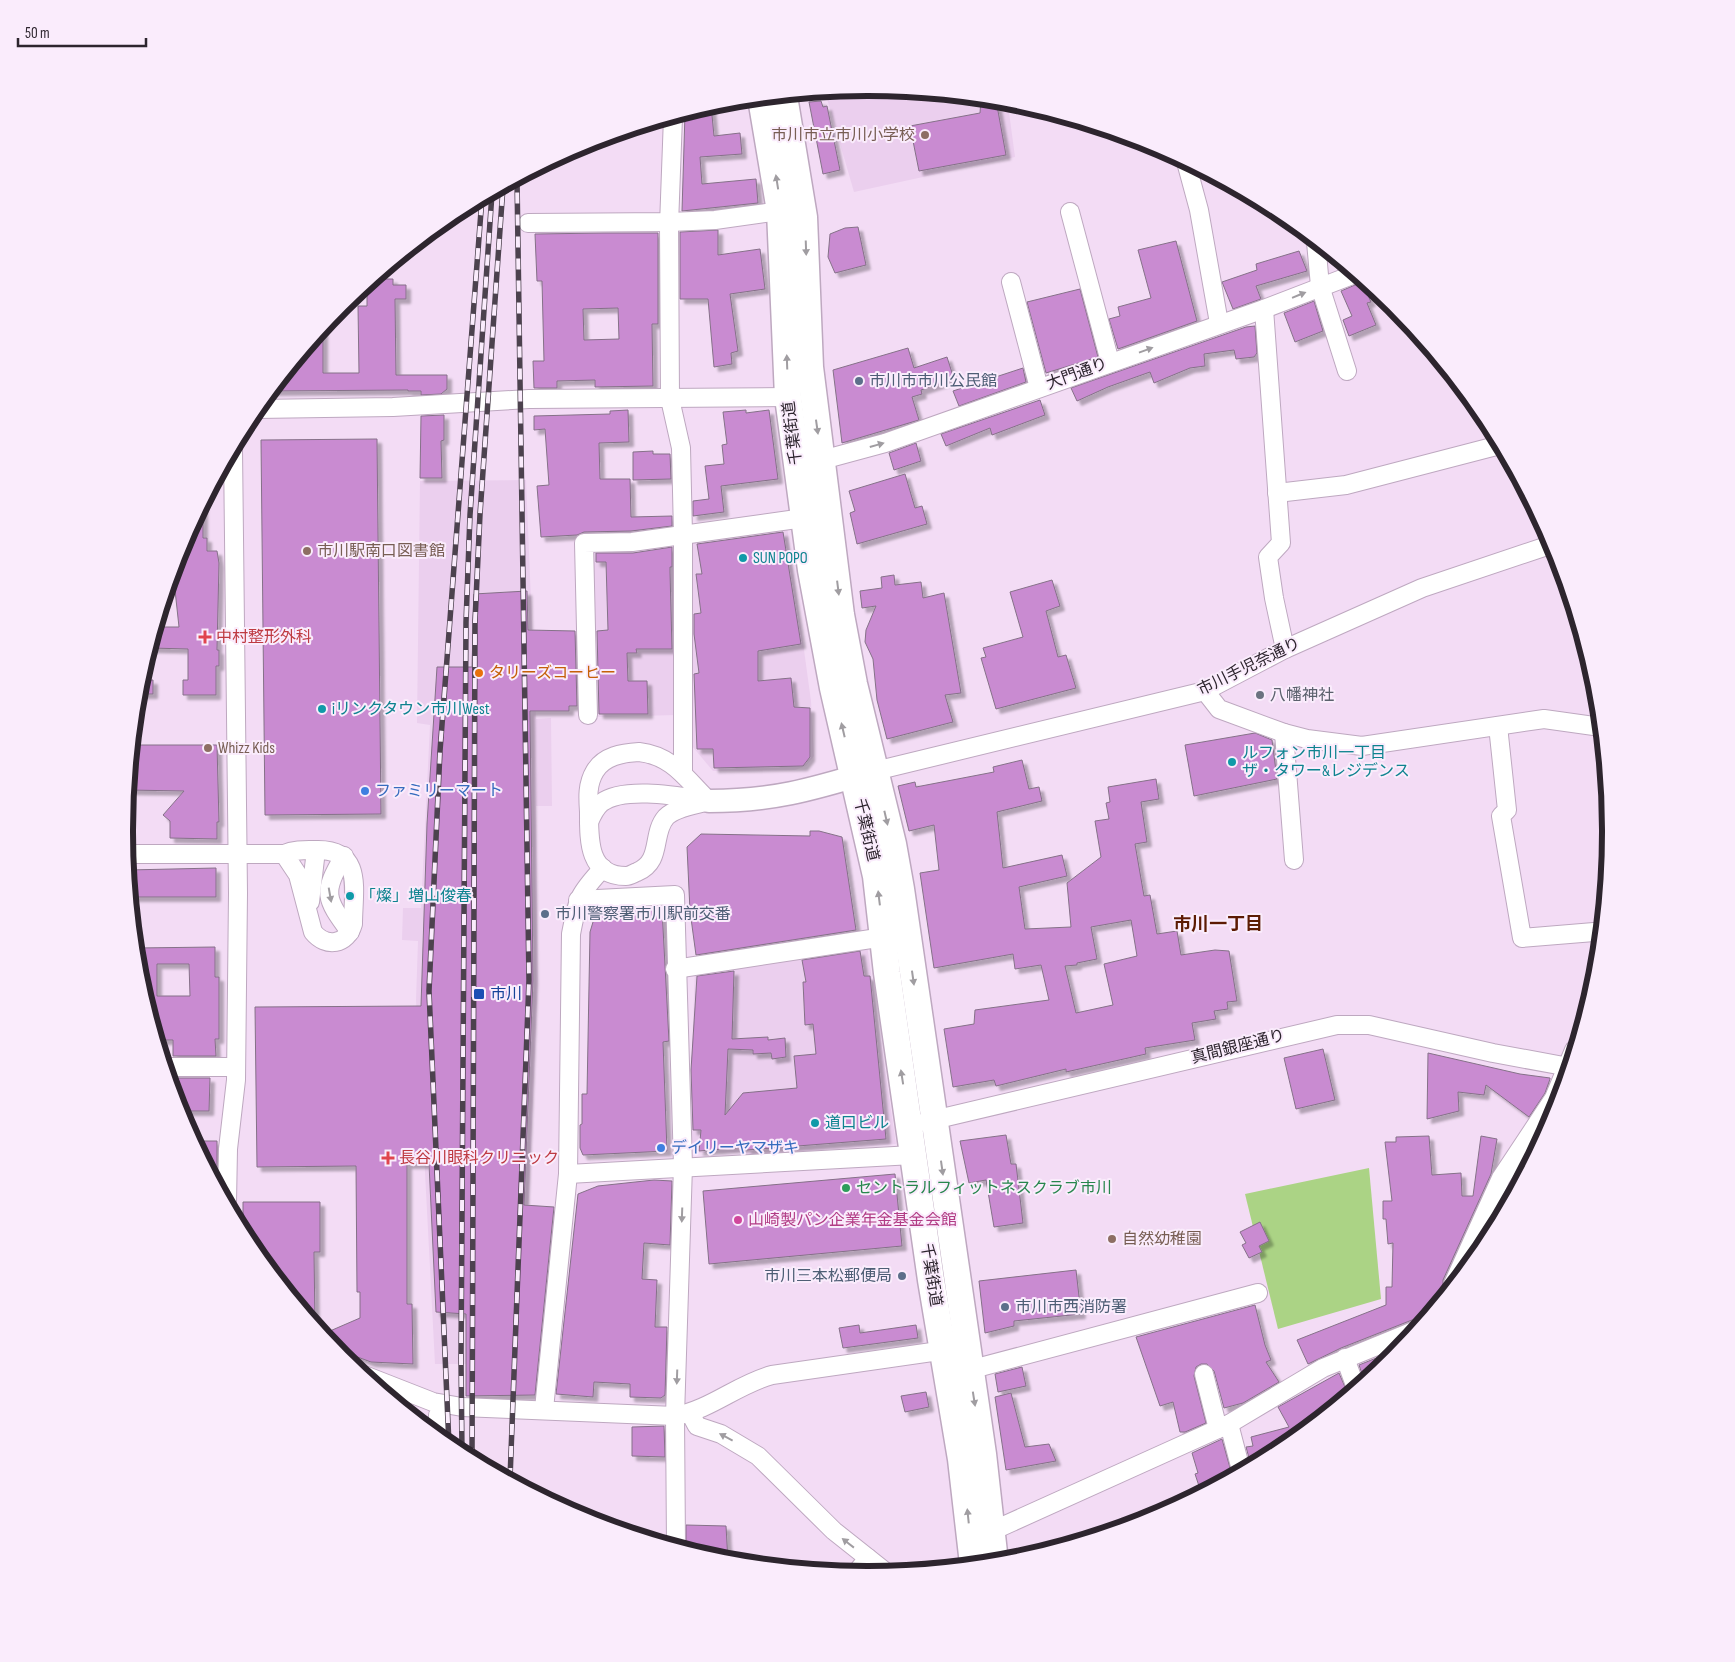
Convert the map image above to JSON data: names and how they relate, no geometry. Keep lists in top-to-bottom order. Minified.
{"streets":{"highway":["千葉街道"],"street":["大門通り","市川手児奈通り","真間銀座通り"]},"crossings":[["大門通り","千葉街道"],["千葉街道","市川手児奈通り"],["千葉街道","真間銀座通り"]],"one_way":["大門通り"],"districts":["市川一丁目"],"places":{"other":["市川市立市川小学校","市川市市川公民館","市川駅南口図書館","SUN POPO","タリーズコーヒー","八幡神社","iリンクタウン市川West","Whizz Kids","ルフォン市川一丁目 ザ・タワー&レジデンス","ファミリーマート","「燦」増山俊春","市川警察署市川駅前交番","道口ビル","デイリーヤマザキ","セントラルフィットネスクラブ市川","山崎製パン企業年金基金会館","自然幼稚園","市川三本松郵便局","市川市西消防署"],"health":["中村整形外科","長谷川眼科クリニック"],"transit":["市川"]},"scale_bar":"50 m"}
